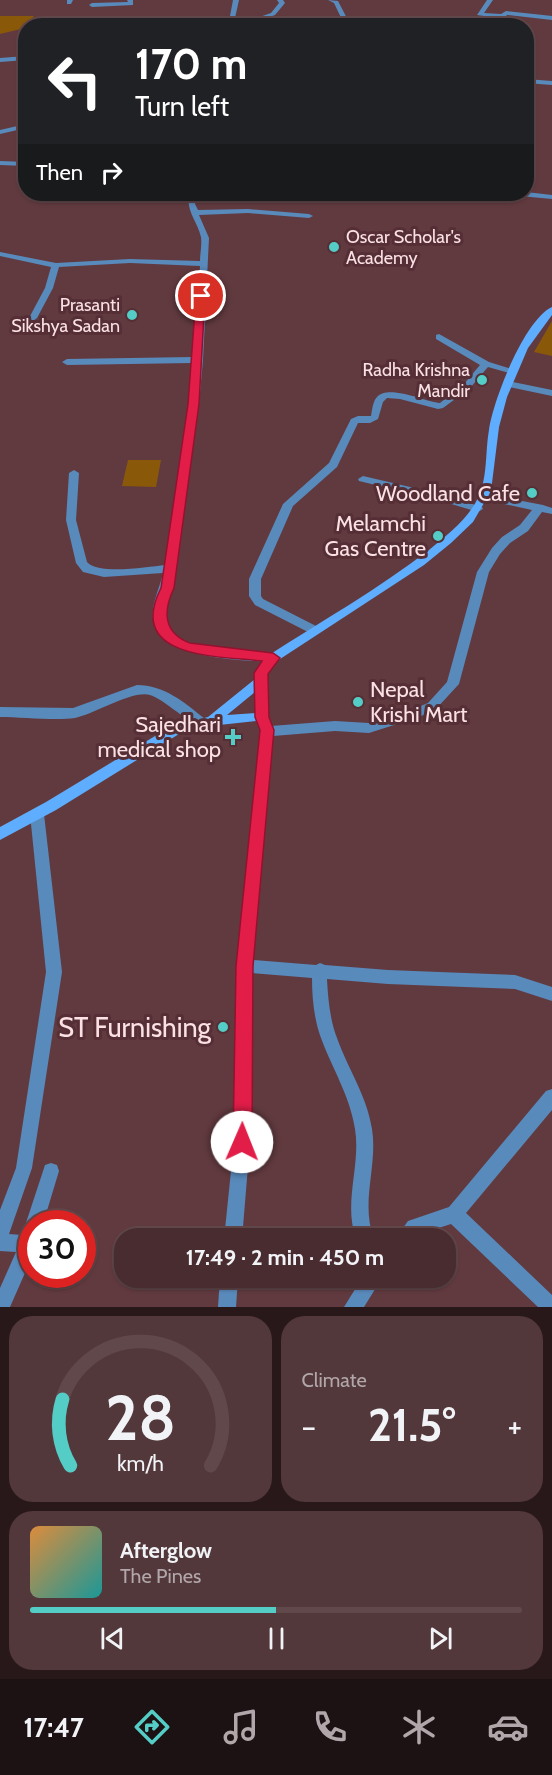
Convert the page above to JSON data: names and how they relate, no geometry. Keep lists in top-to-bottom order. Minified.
{"places":{"other":["Oscar Scholar's Academy","Prasanti Sikshya Sadan","Radha Krishna Mandir","Woodland Cafe","Melamchi Gas Centre","Nepal Krishi Mart","ST Furnishing"],"health":["Sajedhari medical shop"]},"page":{"turn":["170 m","Turn left"],"then":"Then","limit":"30","trip":"17:49 · 2 min · 450 m","tile":"Climate","heat":["−","21.5°","+"],"song":["Afterglow","The Pines"],"tabs":"17:47","gauge":["28","km/h"]}}
